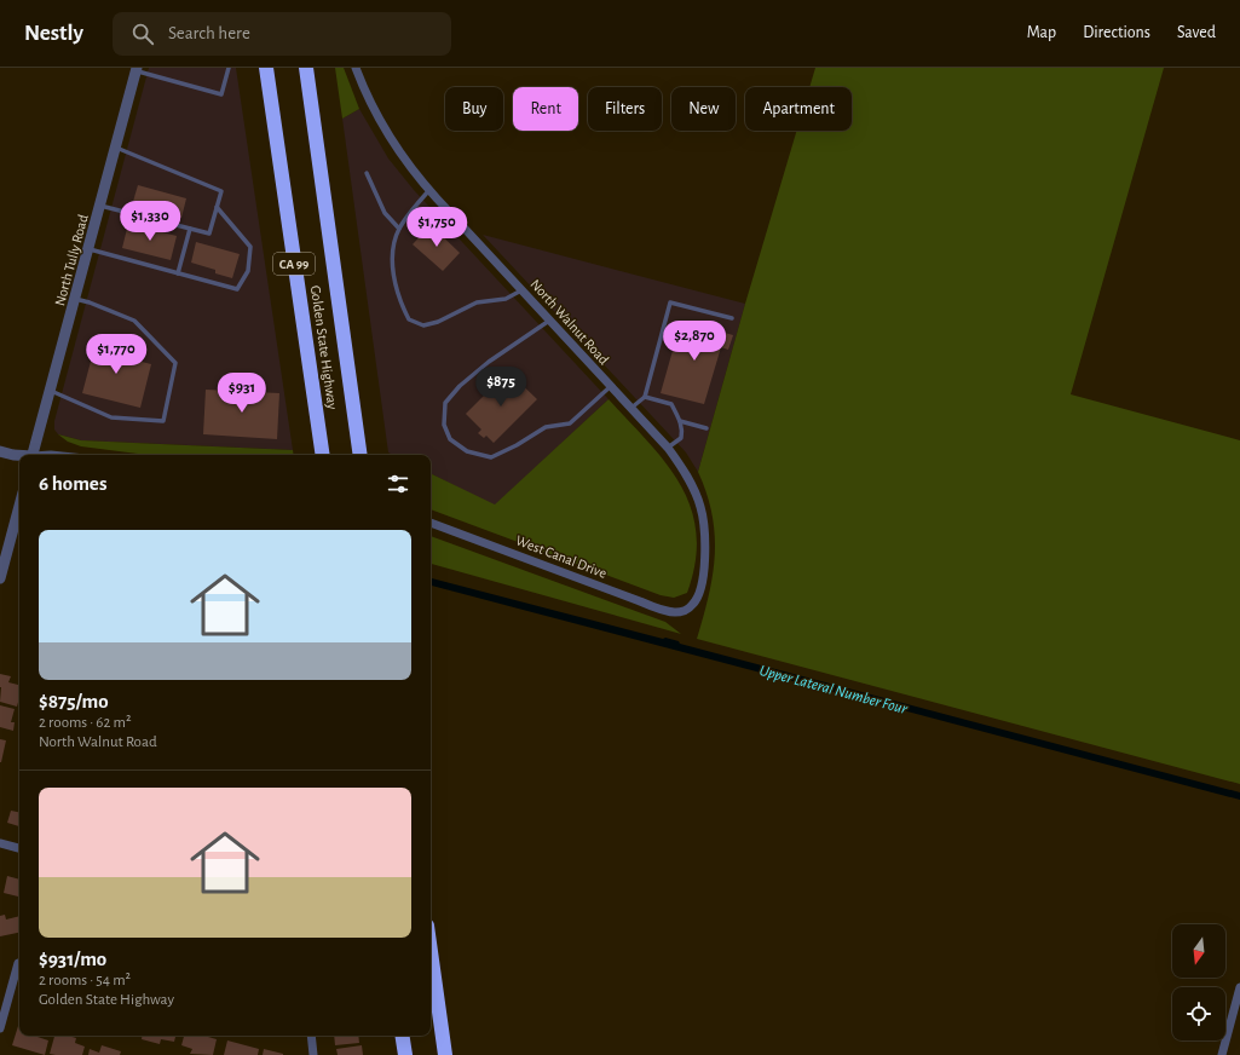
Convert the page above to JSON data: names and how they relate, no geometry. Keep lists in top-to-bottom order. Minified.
{"streets":{"highway":["CA 99","Golden State Highway"],"street":["North Tully Road","North Walnut Road","West Canal Drive"]},"crossings":[["North Walnut Road","West Canal Drive"]],"water":["Upper Lateral Number Four"],"north":"bottom","page":{"header":"Nestly","search":"Search here","nav":["Map","Directions","Saved"],"chip":["Buy","Rent","Filters","New","Apartment"],"price":["$1,330","$1,750","$2,870","$1,770","$875","$931"],"heading":"6 homes","list":[{"name":"$875/mo","note":"2 rooms · 62 m² · North Walnut Road"},{"name":"$931/mo","note":"2 rooms · 54 m² · Golden State Highway"}]}}
